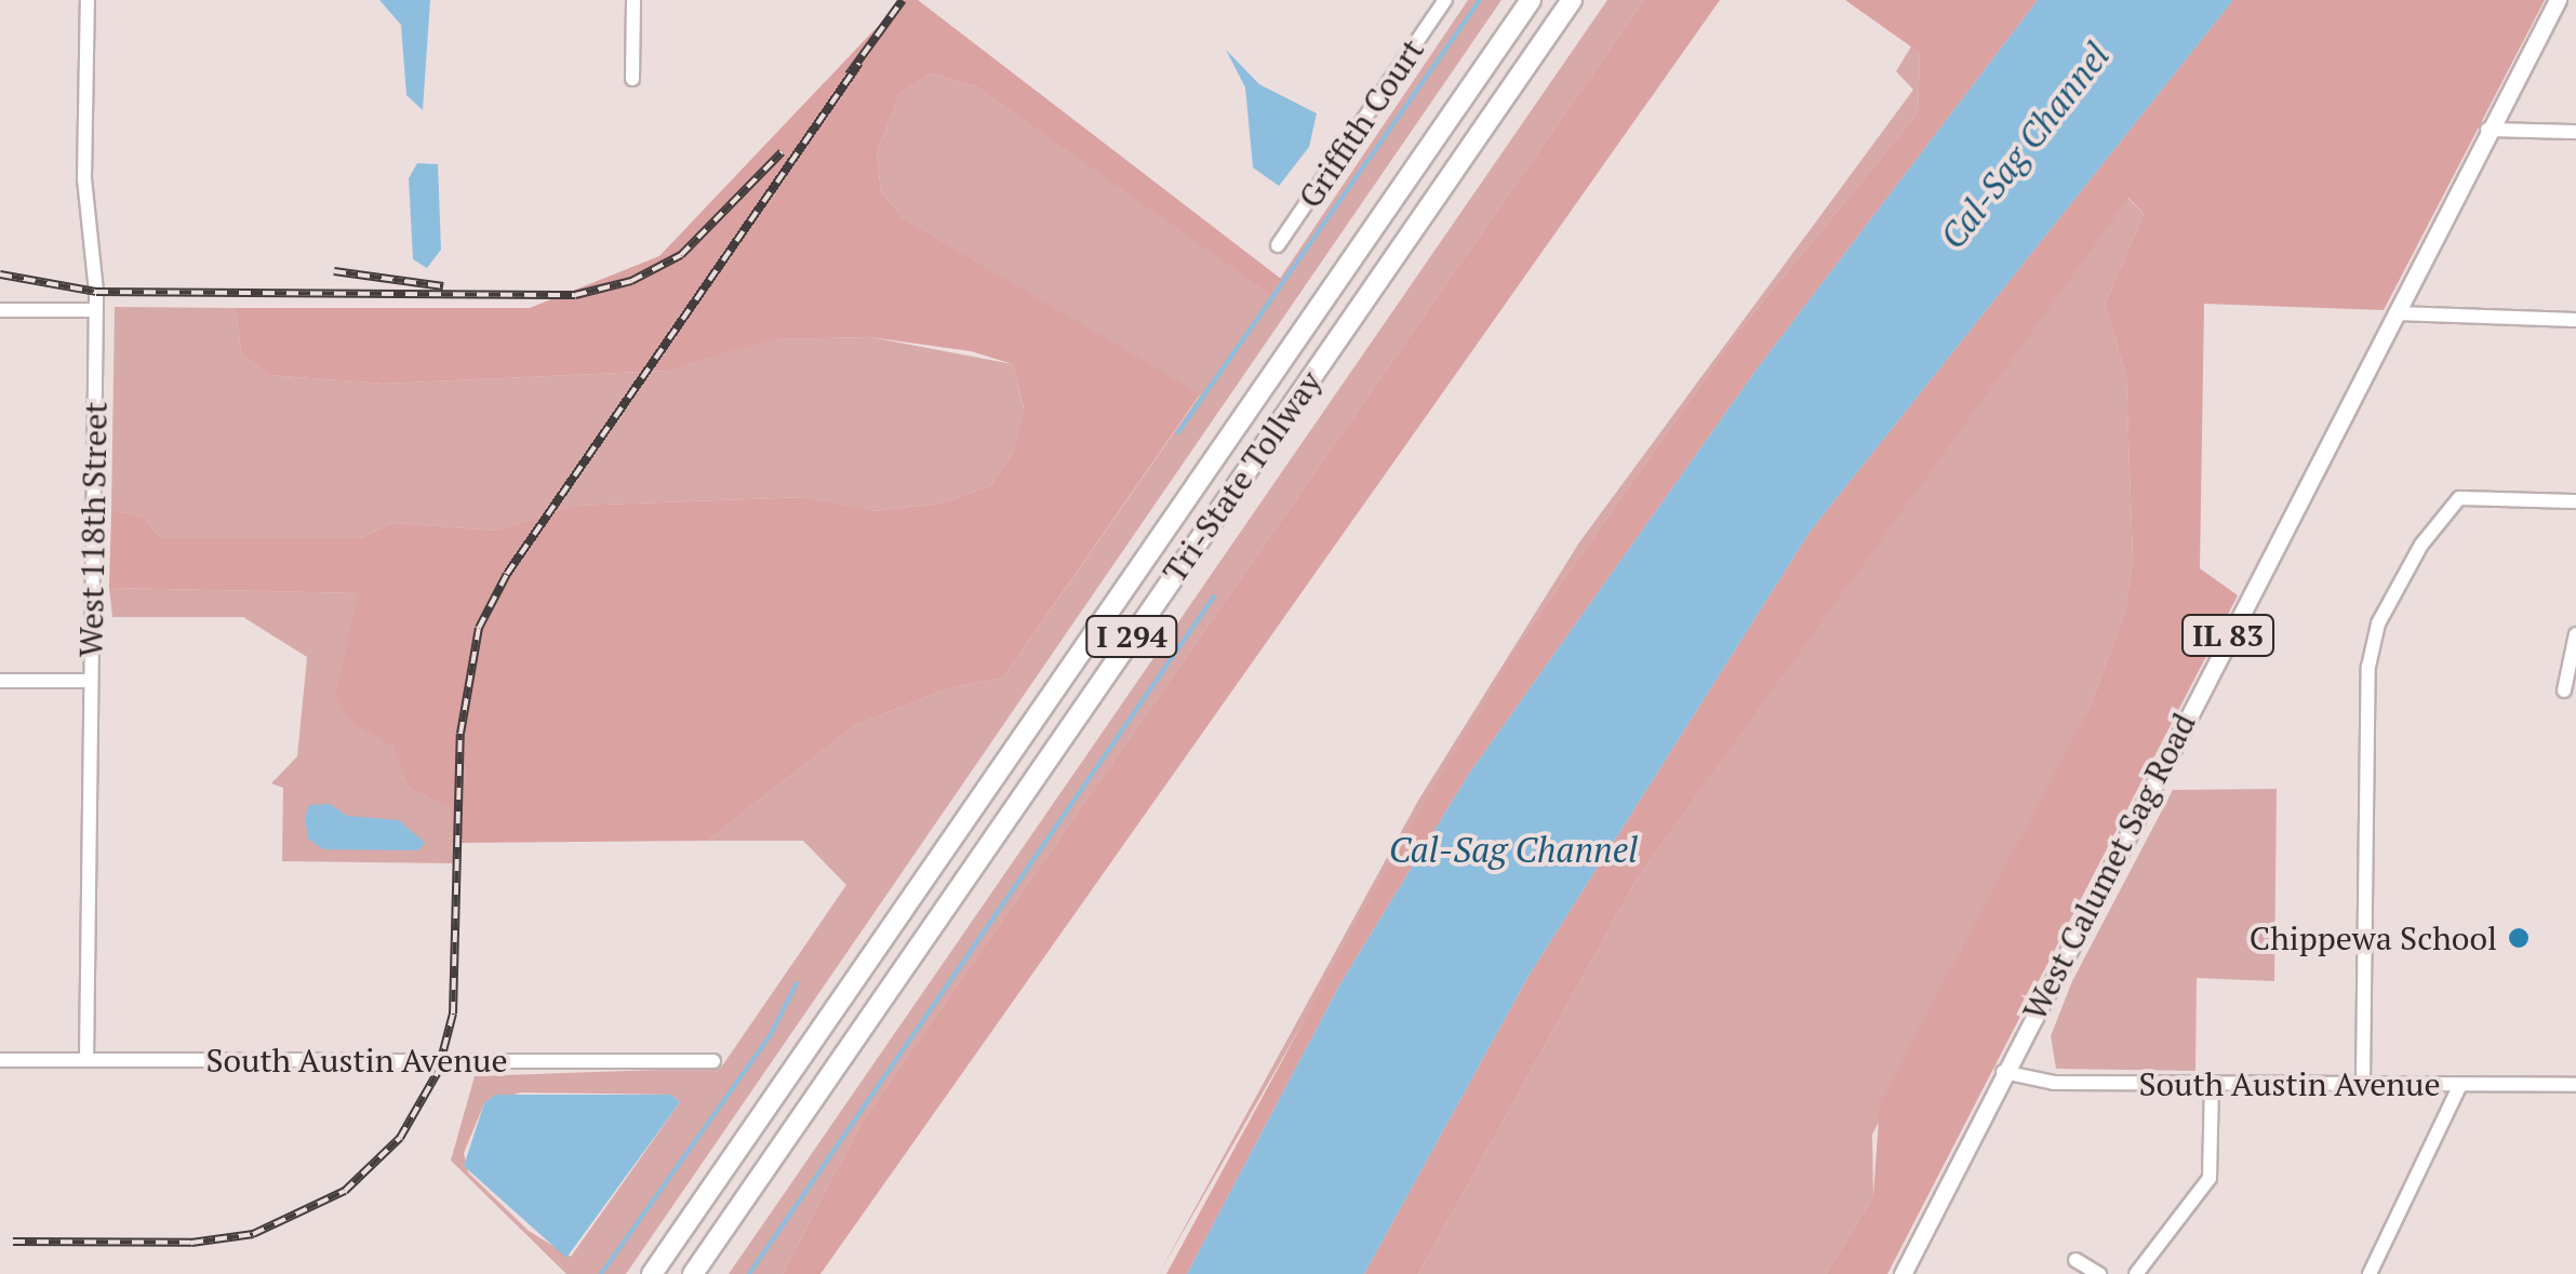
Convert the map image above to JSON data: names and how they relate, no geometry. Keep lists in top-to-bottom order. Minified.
{"streets":{"highway":["Tri-State Tollway","I 294"],"main road":["IL 83","West Calumet Sag Road"],"street":["Griffith Court","West 118th Street","South Austin Avenue"]},"crossings":[["West 118th Street","South Austin Avenue"],["West Calumet Sag Road","South Austin Avenue"]],"water":["Cal-Sag Channel"],"places":["Chippewa School"]}
